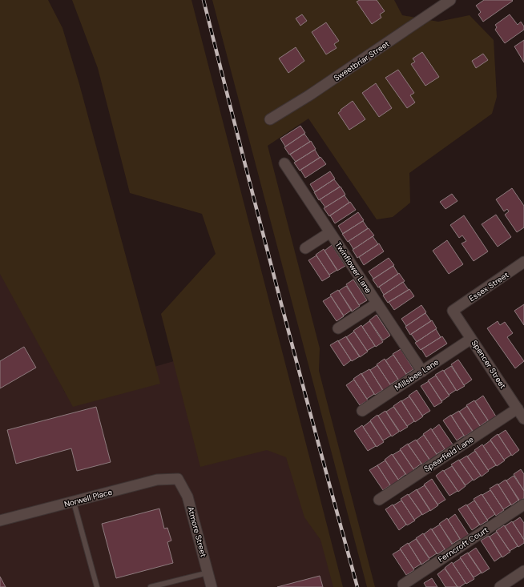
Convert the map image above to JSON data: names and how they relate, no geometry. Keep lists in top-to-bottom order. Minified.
{"streets":{"street":["Sweetbriar Street","Twinflower Lane","Essex Street","Spencer Street","Millsbee Lane","Spearfield Lane","Norwell Place","Atmore Street","Ferncroft Court"]},"crossings":[["Twinflower Lane","Millsbee Lane"],["Essex Street","Spencer Street"],["Spencer Street","Millsbee Lane"],["Spencer Street","Spearfield Lane"],["Norwell Place","Atmore Street"]]}
